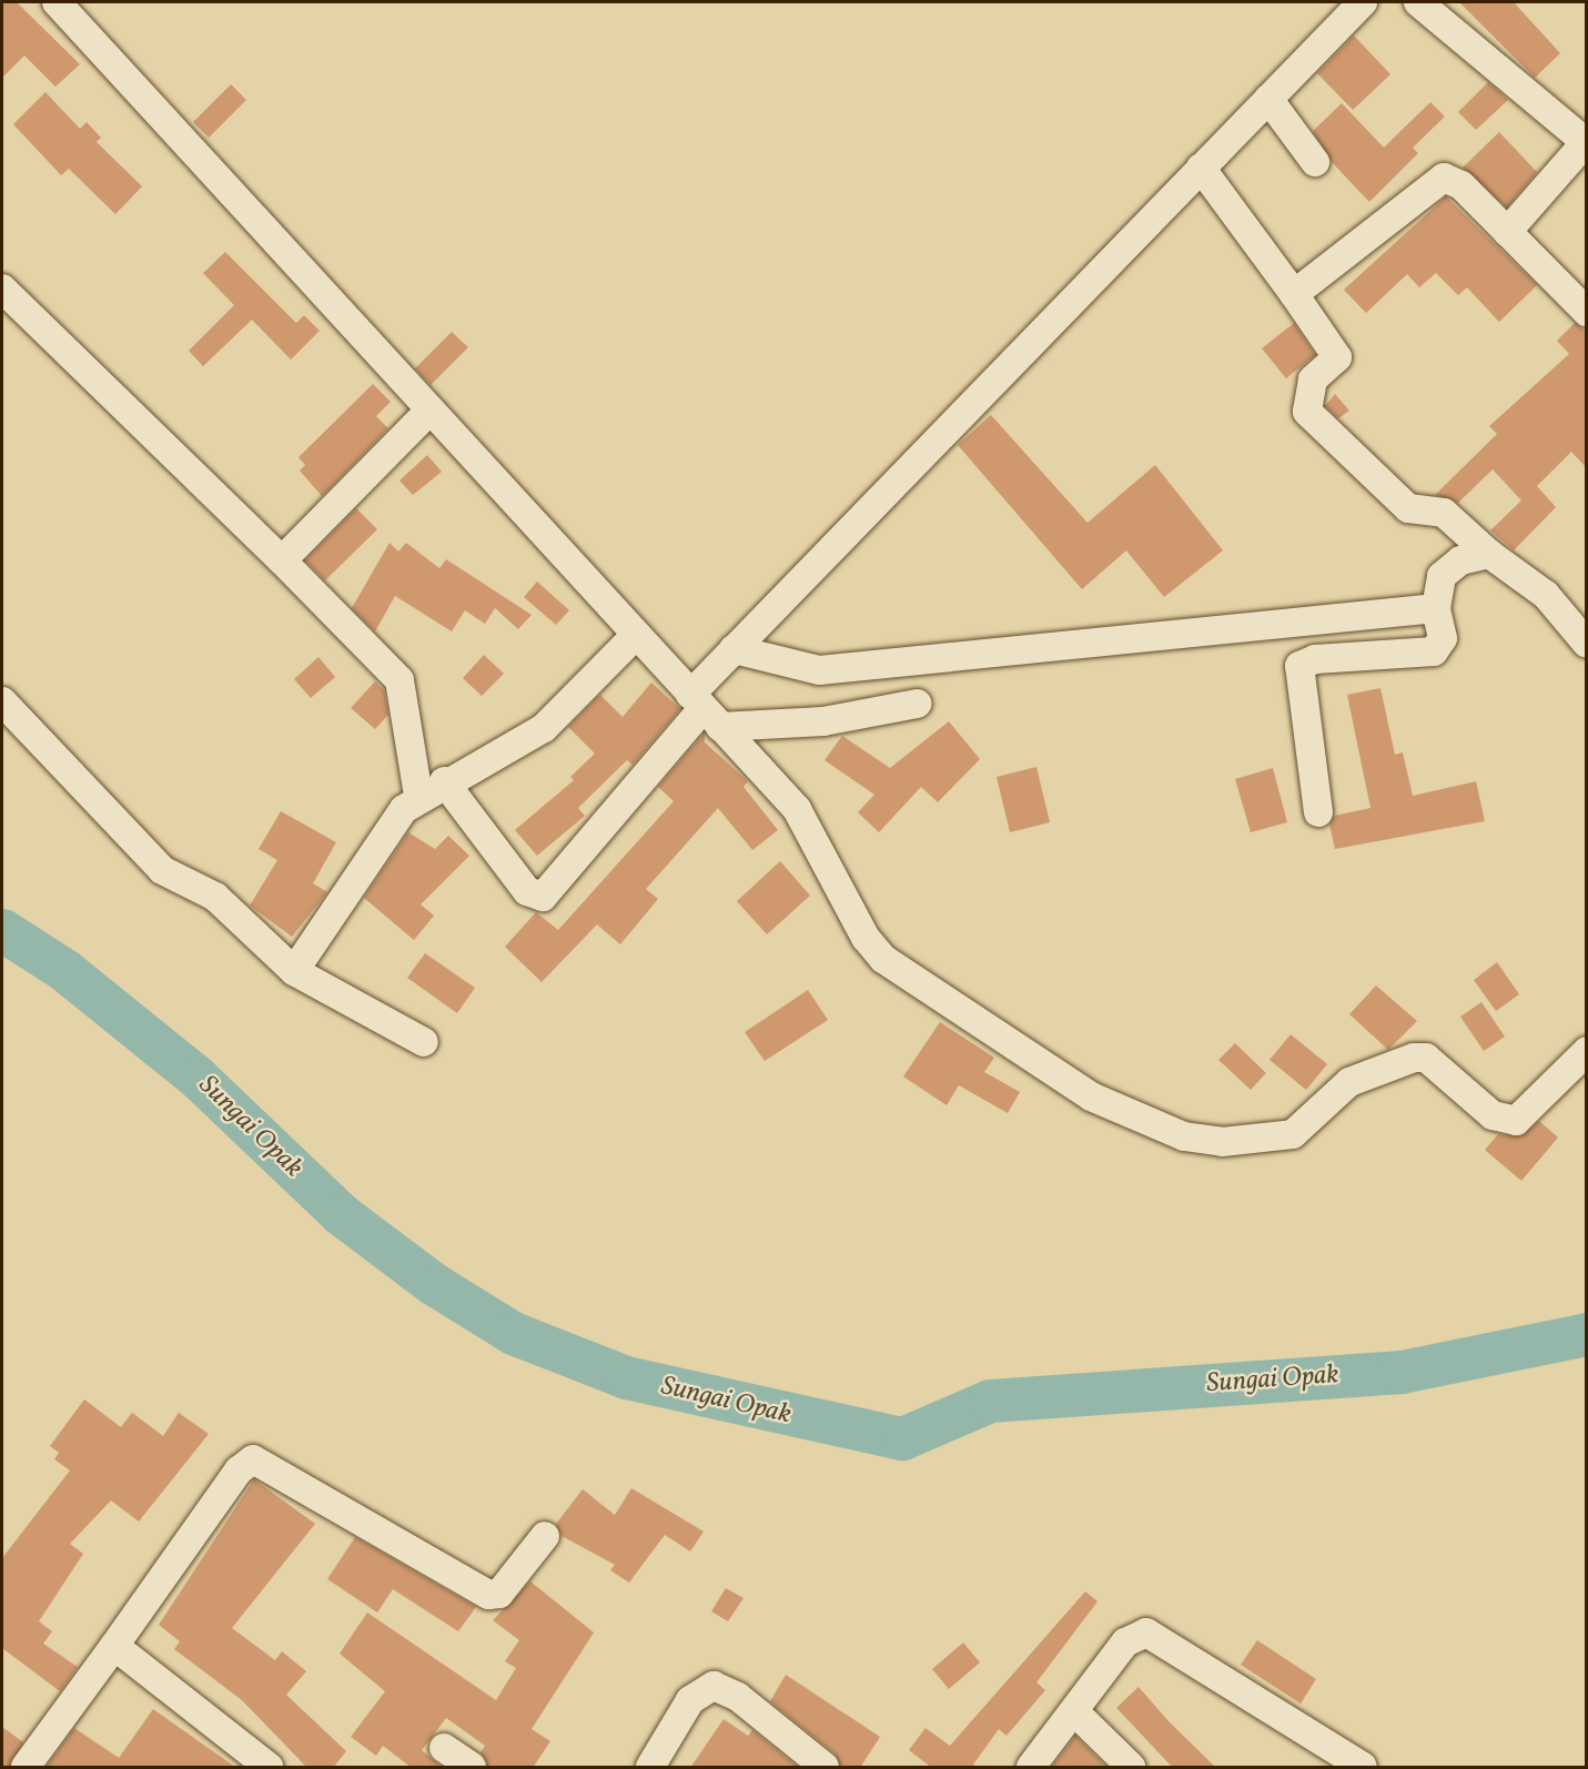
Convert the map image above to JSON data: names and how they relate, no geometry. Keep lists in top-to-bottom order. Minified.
{"water":["Sungai Opak"]}
